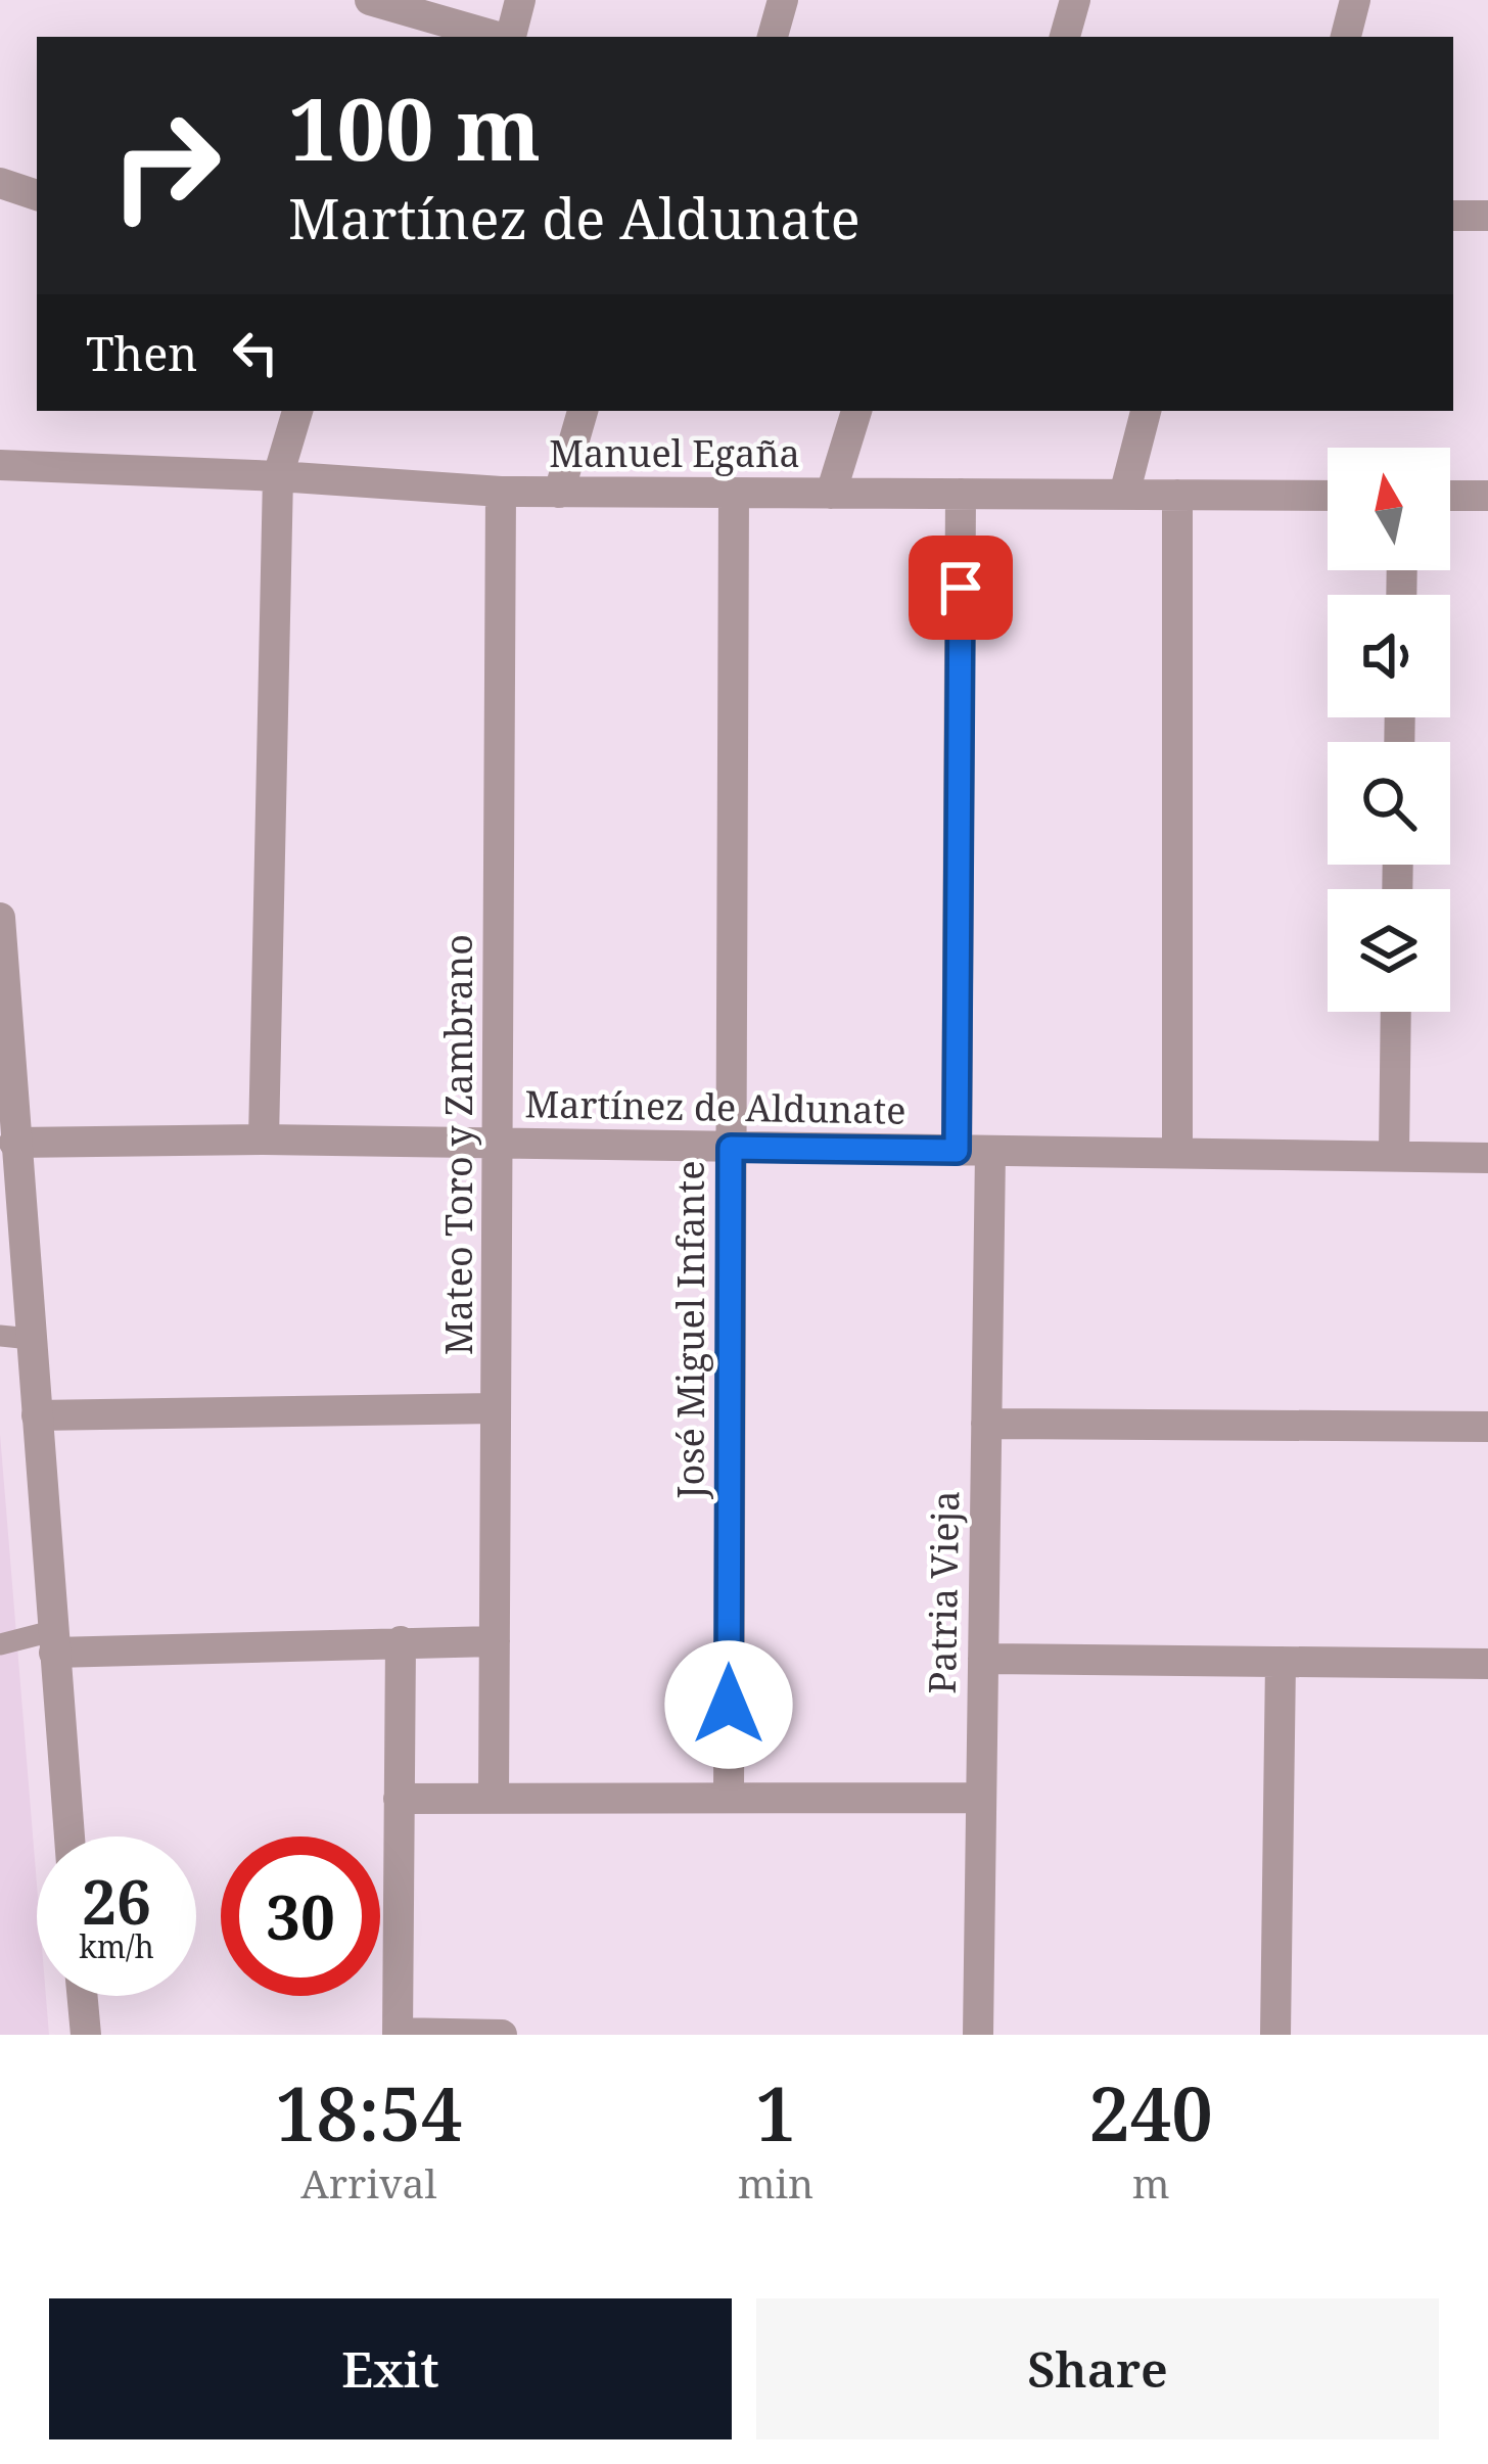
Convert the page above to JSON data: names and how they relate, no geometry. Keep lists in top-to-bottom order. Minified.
{"streets":{"street":["Manuel Egaña","Martínez de Aldunate","Mateo Toro y Zambrano","José Miguel Infante","Patria Vieja"]},"crossings":[["Manuel Egaña","Mateo Toro y Zambrano"],["Manuel Egaña","José Miguel Infante"],["Martínez de Aldunate","Mateo Toro y Zambrano"],["Martínez de Aldunate","José Miguel Infante"],["Martínez de Aldunate","Patria Vieja"]],"north":"top","page":{"turn":["100 m","Martínez de Aldunate"],"then":"Then","speed":"26 km/h","limit":"30","eta":["18:54","Arrival","1","min","240","m"],"buttons":["Exit","Share"]}}
